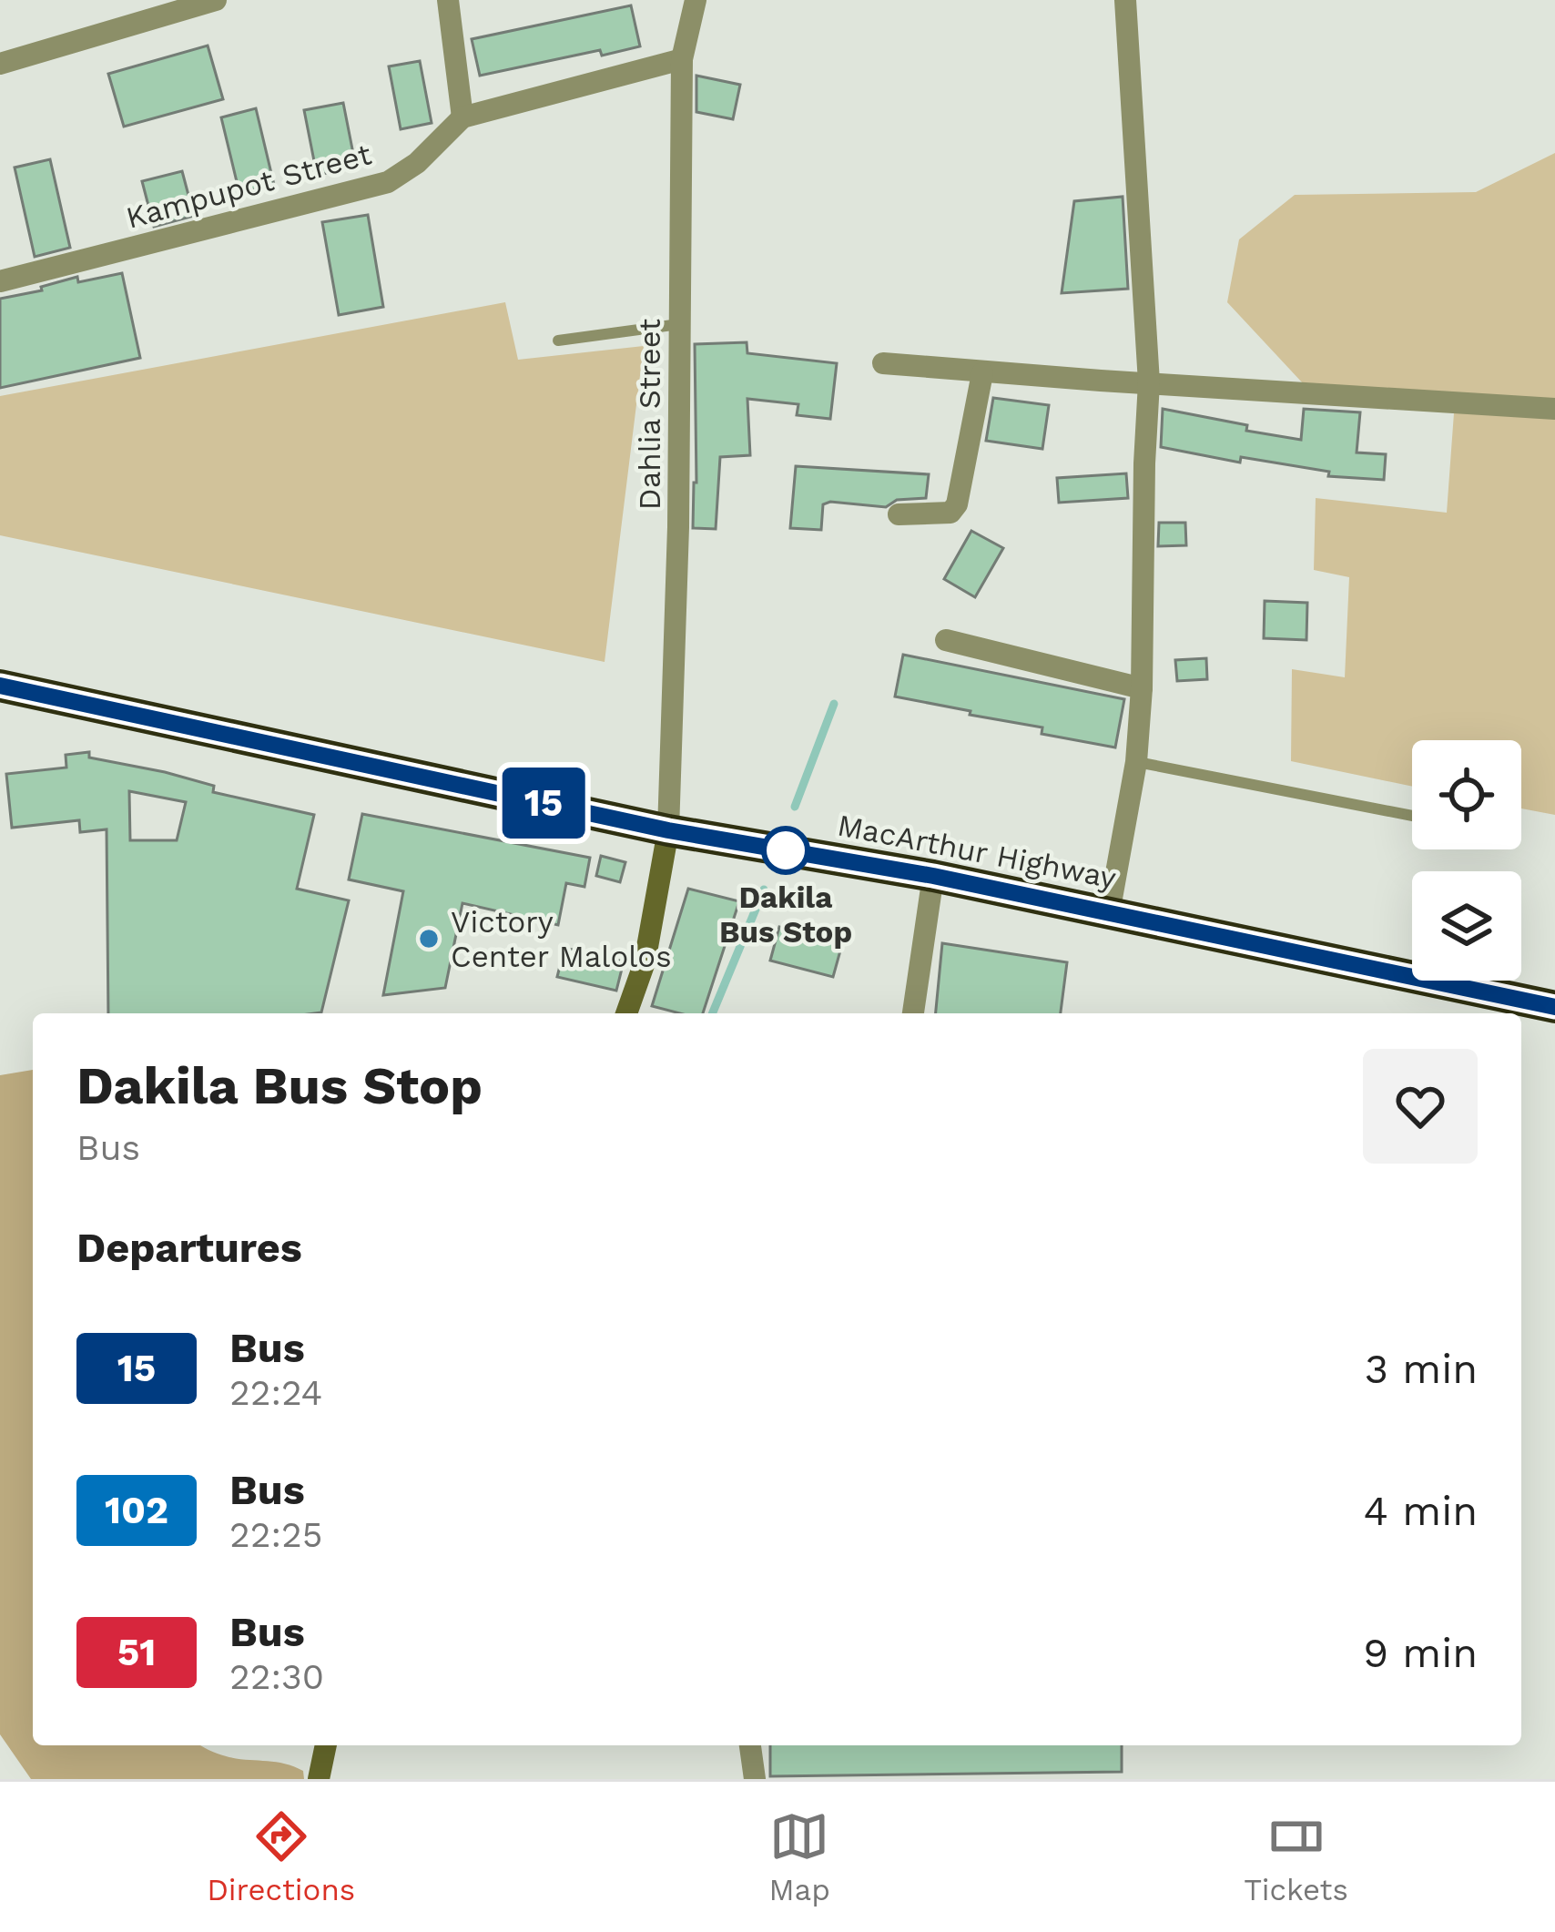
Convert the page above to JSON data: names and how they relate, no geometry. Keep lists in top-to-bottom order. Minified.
{"streets":{"highway":["MacArthur Highway"],"street":["Kampupot Street","Dahlia Street"]},"crossings":[["Dahlia Street","MacArthur Highway"]],"places":["Dakila Bus Stop","Victory Center Malolos"],"lines":["bus line 15"],"page":{"on_map":"15","heading":[["Dakila Bus Stop","Bus"],"Departures"],"list":[{"mark":"15","name":"Bus","note":"22:24","value":"3 min"},{"mark":"102","name":"Bus","note":"22:25","value":"4 min"},{"mark":"51","name":"Bus","note":"22:30","value":"9 min"}],"tabs":["Directions","Map","Tickets"]}}
